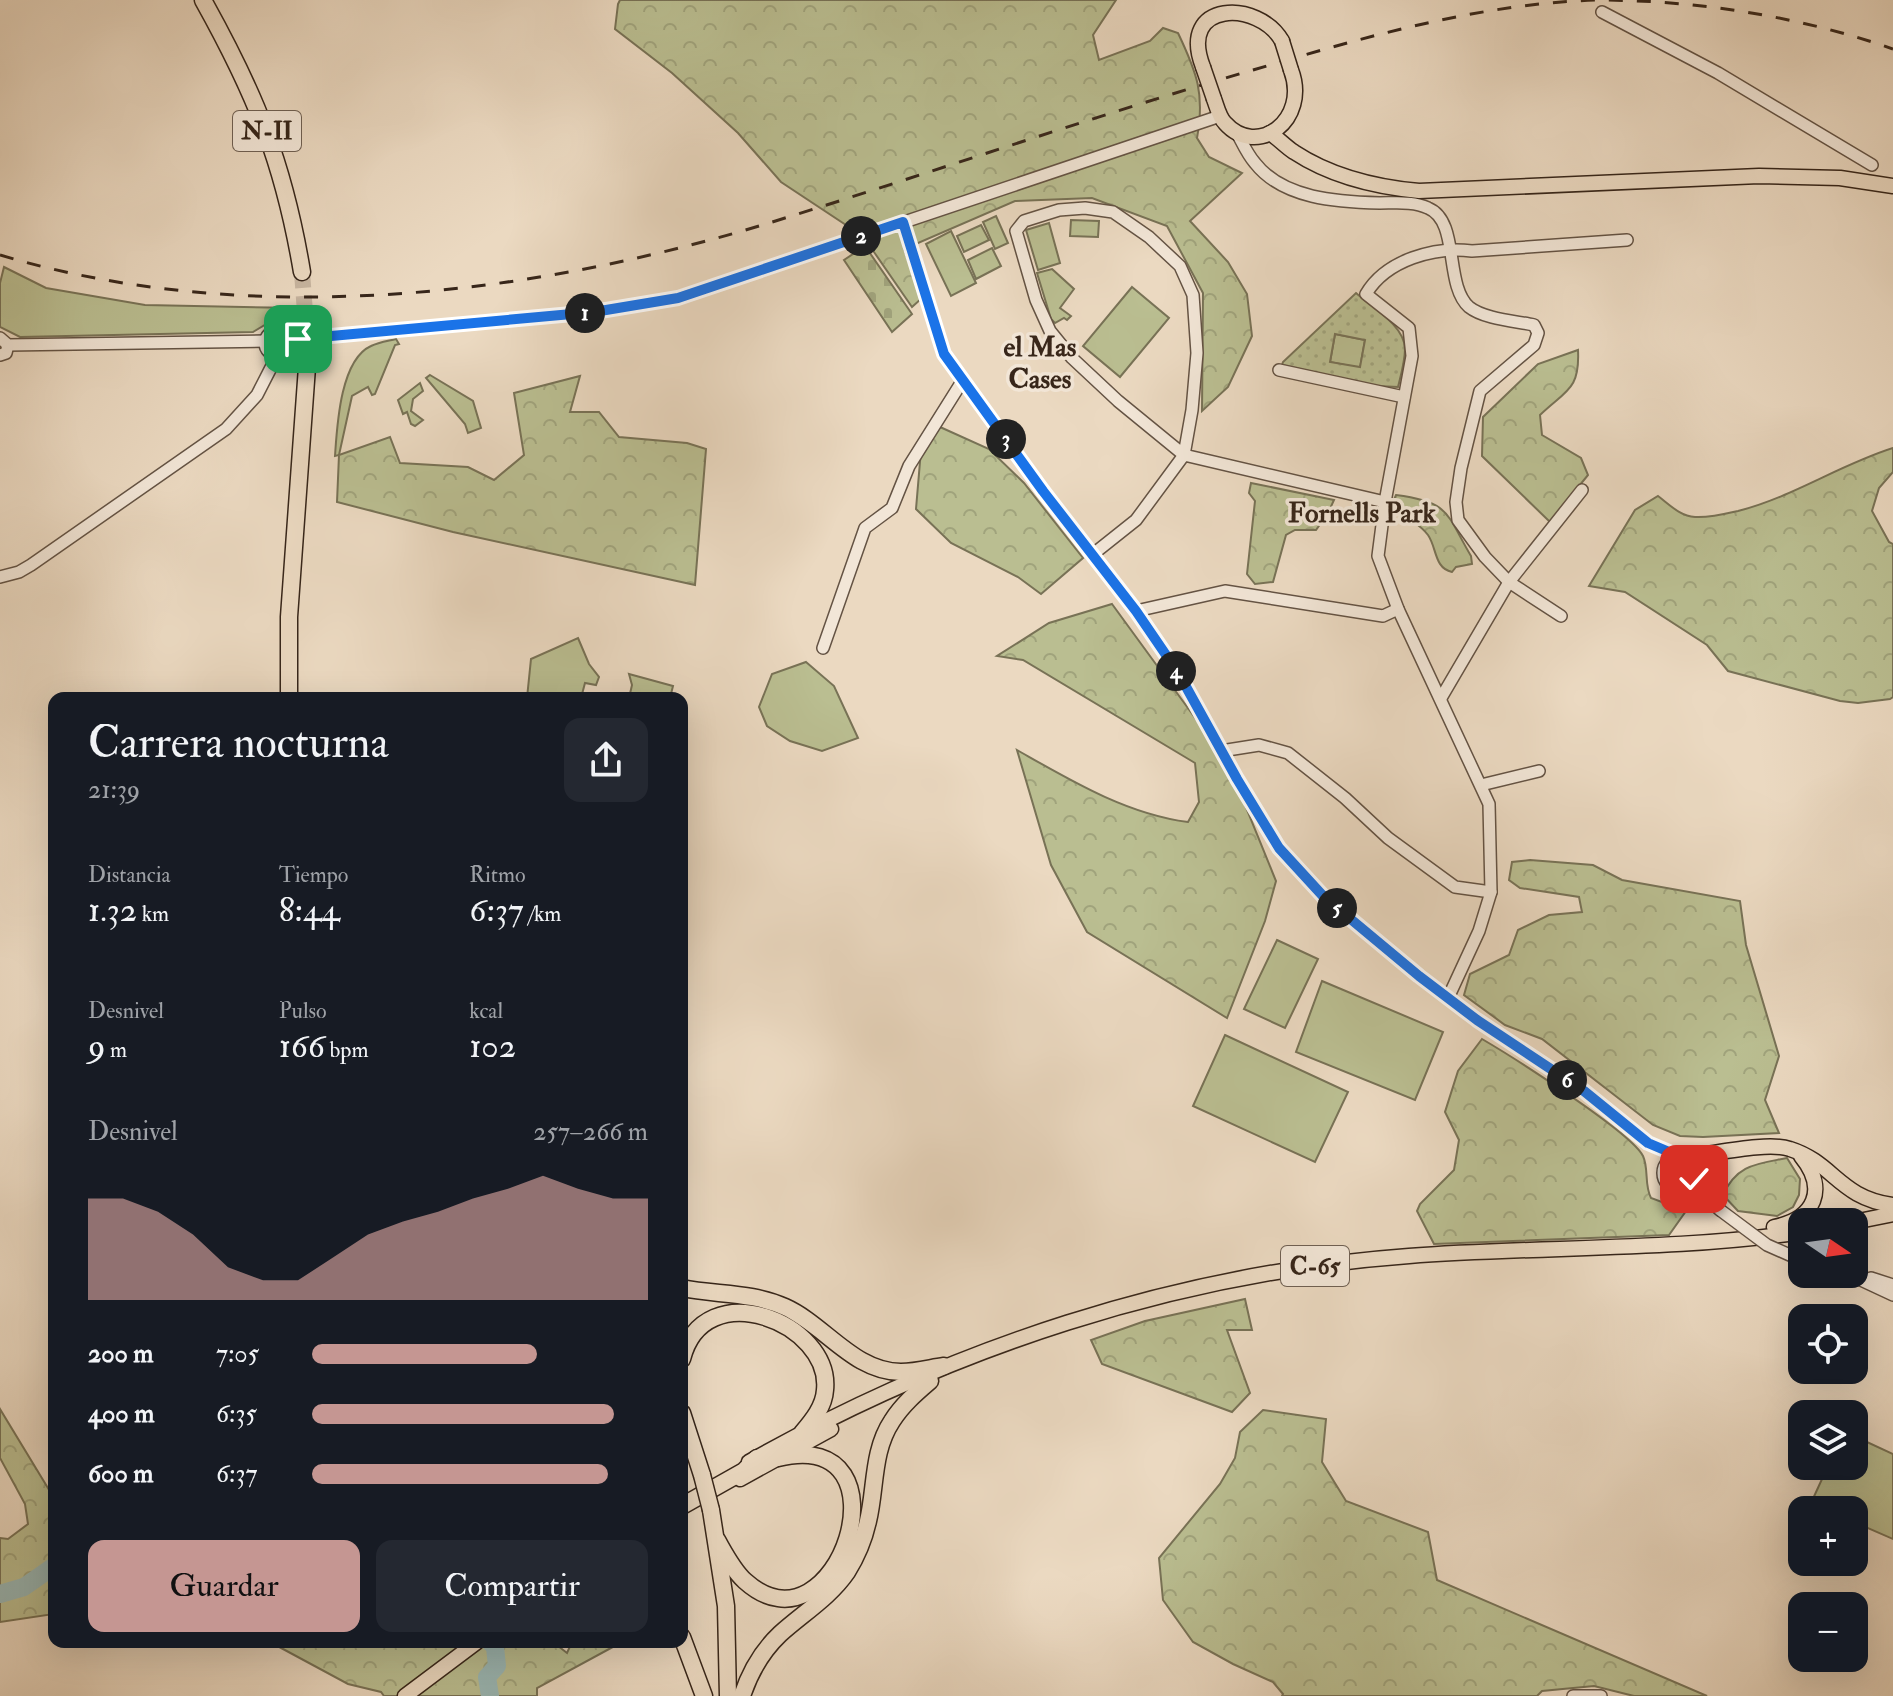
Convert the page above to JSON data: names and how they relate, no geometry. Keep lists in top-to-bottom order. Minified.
{"streets":{"highway":["N-II"],"main road":["C-65"]},"districts":["el Mas Cases","Fornells Park"],"north":"right","page":{"pins":["2","1","3","4","5","6"],"heading":["Carrera nocturna","21:39"],"stats":[["Distancia","1.32 km"],["Tiempo","8:44"],["Ritmo","6:37 /km"],["Desnivel","9 m"],["Pulso","166 bpm"],["kcal","102"]],"chart":["Desnivel","257–266 m"],"map_buttons":["+","−"],"list":[{"name":"200 m","note":"7:05"},{"name":"400 m","note":"6:35"},{"name":"600 m","note":"6:37"}],"buttons":["Guardar","Compartir"]}}
